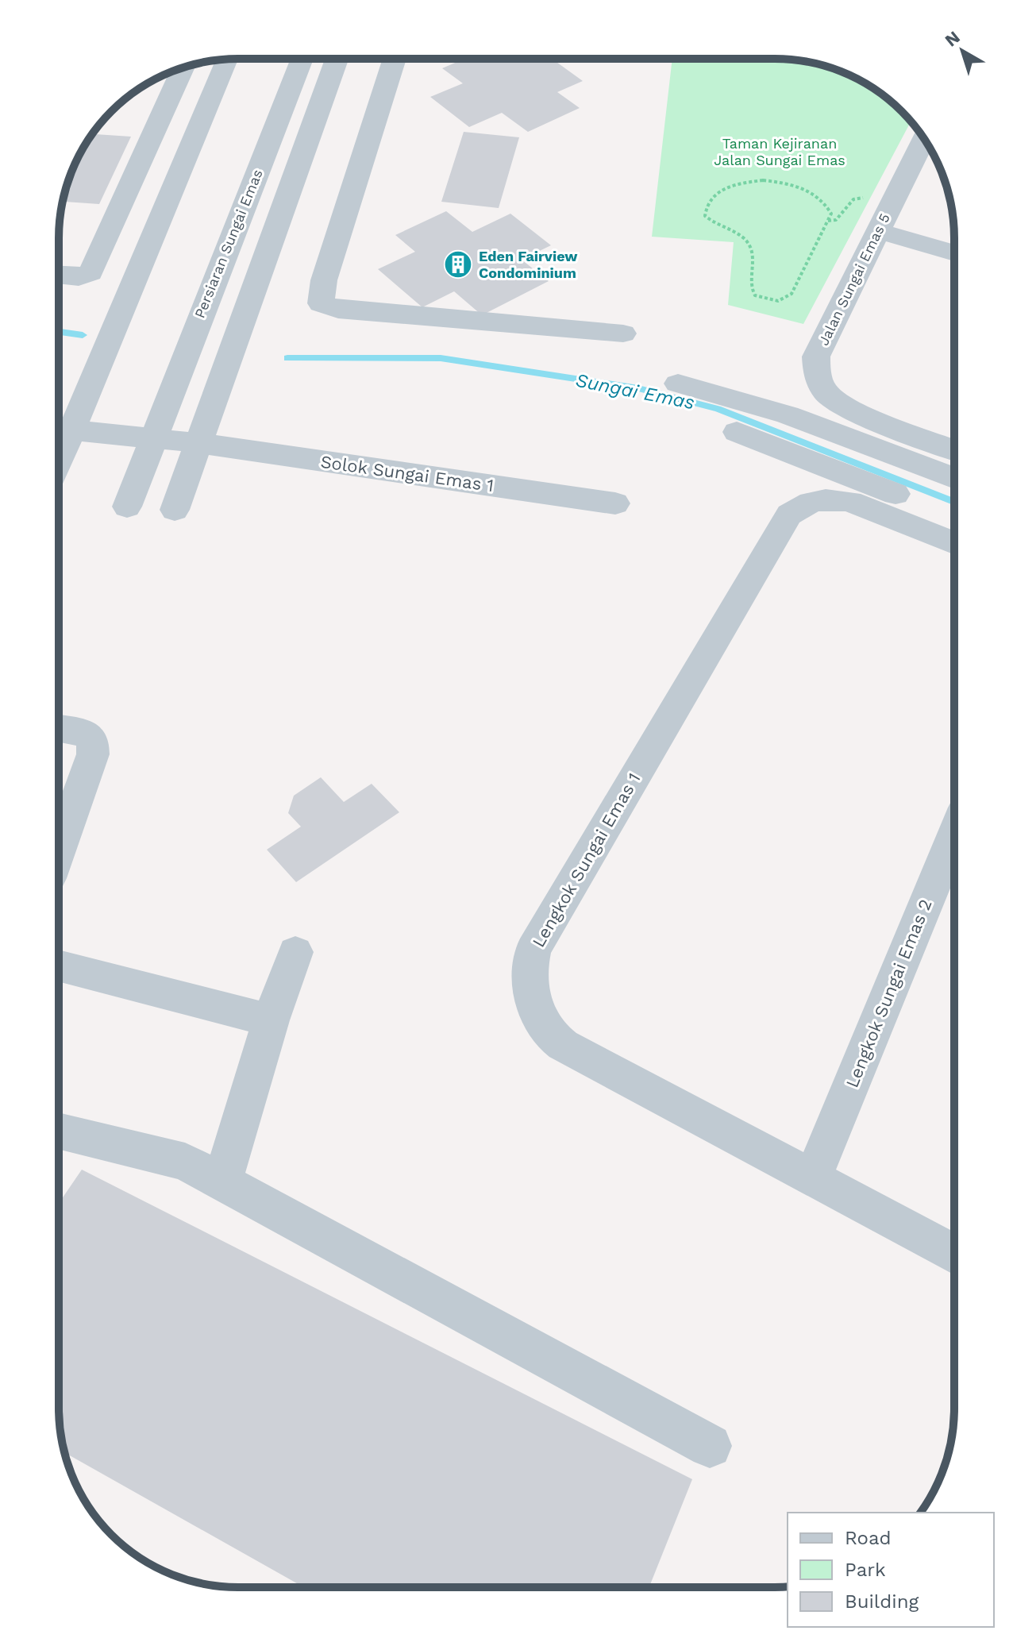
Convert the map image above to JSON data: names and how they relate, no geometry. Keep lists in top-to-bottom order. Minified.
{"streets":{"street":["Persiaran Sungai Emas","Jalan Sungai Emas 5","Solok Sungai Emas 1","Lengkok Sungai Emas 1","Lengkok Sungai Emas 2"]},"crossings":[["Persiaran Sungai Emas","Solok Sungai Emas 1"],["Lengkok Sungai Emas 1","Lengkok Sungai Emas 2"]],"water":["Sungai Emas"],"parks":["Taman Kejiranan Jalan Sungai Emas"],"places":{"building":["Eden Fairview Condominium"]},"legend":["Road","Park","Building"],"north":"top left"}
